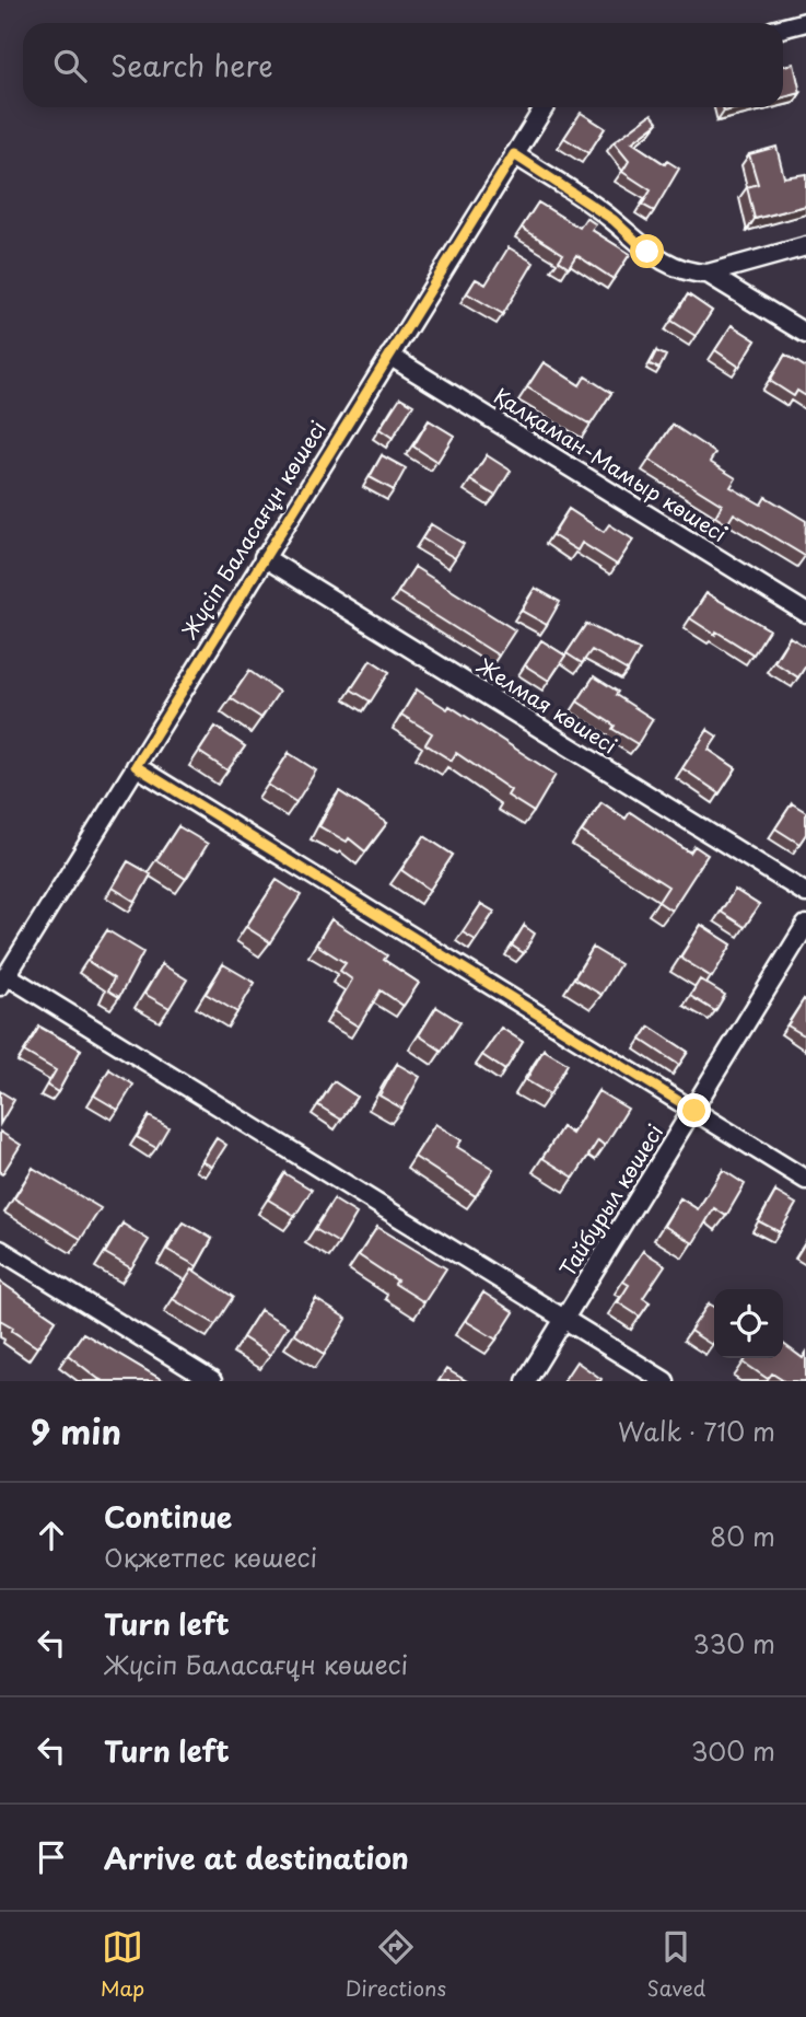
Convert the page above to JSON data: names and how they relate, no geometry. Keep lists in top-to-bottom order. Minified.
{"streets":{"street":["Қалқаман-Мамыр көшесі","Жүсіп Баласағұн көшесі","Желмая көшесі","Тайбурыл көшесі"]},"crossings":[["Қалқаман-Мамыр көшесі","Жүсіп Баласағұн көшесі"],["Жүсіп Баласағұн көшесі","Желмая көшесі"]],"page":{"search":"Search here","heading":["9 min","Walk · 710 m"],"list":[["Continue","Оқжетпес көшесі","80 m"],["Turn left","Жүсіп Баласағұн көшесі","330 m"],["Turn left","300 m"],"Arrive at destination"],"nav":["Map","Directions","Saved"]}}
